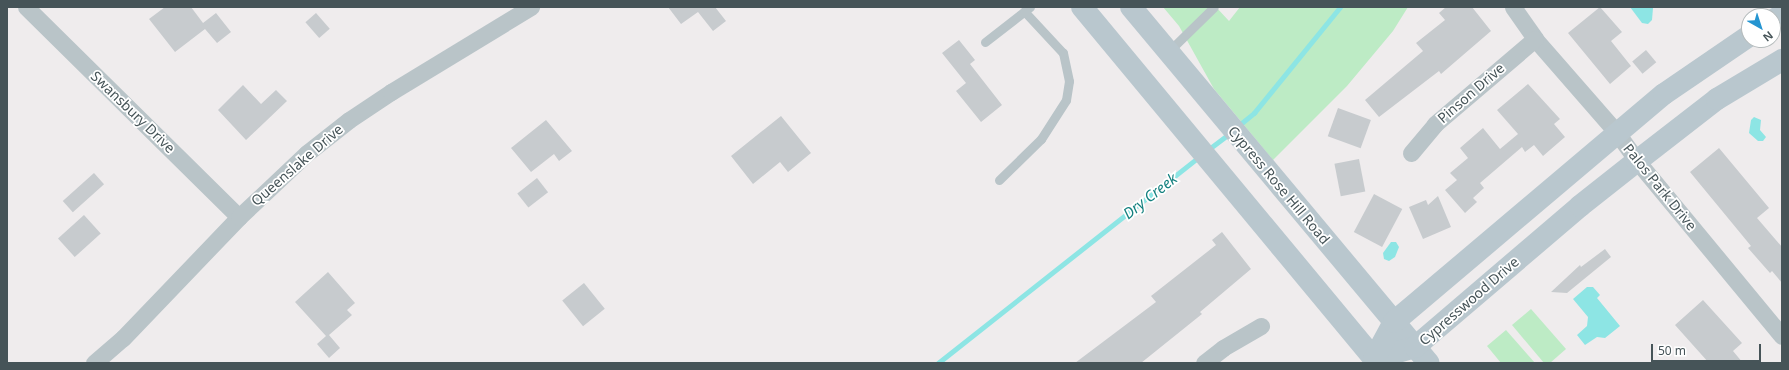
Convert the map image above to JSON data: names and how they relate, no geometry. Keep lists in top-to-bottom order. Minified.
{"streets":{"main road":["Cypress Rose Hill Road","Cypresswood Drive"],"street":["Pinson Drive","Swansbury Drive","Queenslake Drive","Palos Park Drive"]},"crossings":[["Pinson Drive","Palos Park Drive"],["Swansbury Drive","Queenslake Drive"],["Cypress Rose Hill Road","Cypresswood Drive"],["Palos Park Drive","Cypresswood Drive"]],"water":["Dry Creek"],"scale_bar":"50 m","north":"bottom right"}
